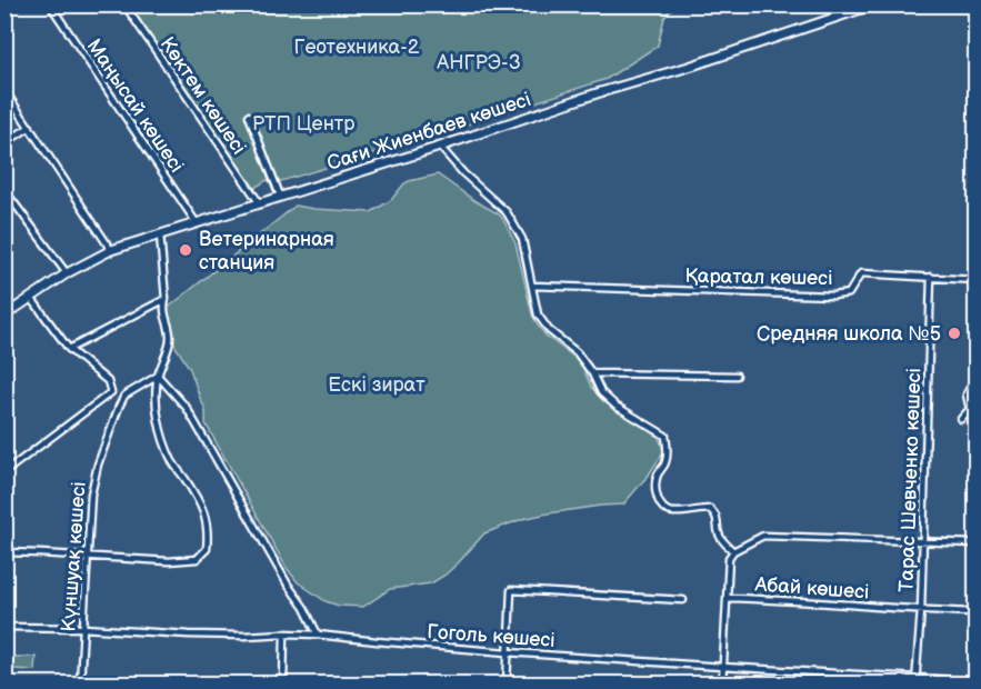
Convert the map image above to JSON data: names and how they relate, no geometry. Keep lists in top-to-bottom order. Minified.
{"streets":{"main road":["Сағи Жиенбаев көшесі"],"street":["Көктем көшесі","Маңысай көшесі","Қаратал көшесі","Тарас Шевченко көшесі","Күншуақ көшесі","Абай көшесі","Гоголь көшесі"]},"crossings":[["Көктем көшесі","Сағи Жиенбаев көшесі"],["Маңысай көшесі","Сағи Жиенбаев көшесі"],["Қаратал көшесі","Тарас Шевченко көшесі"],["Тарас Шевченко көшесі","Абай көшесі"],["Тарас Шевченко көшесі","Гоголь көшесі"],["Күншуақ көшесі","Гоголь көшесі"]],"parks":["Геотехника-2","АНГРЭ-3","РТП Центр","Ескі зират"],"places":["Ветеринарная станция","Средняя школа №5"]}
